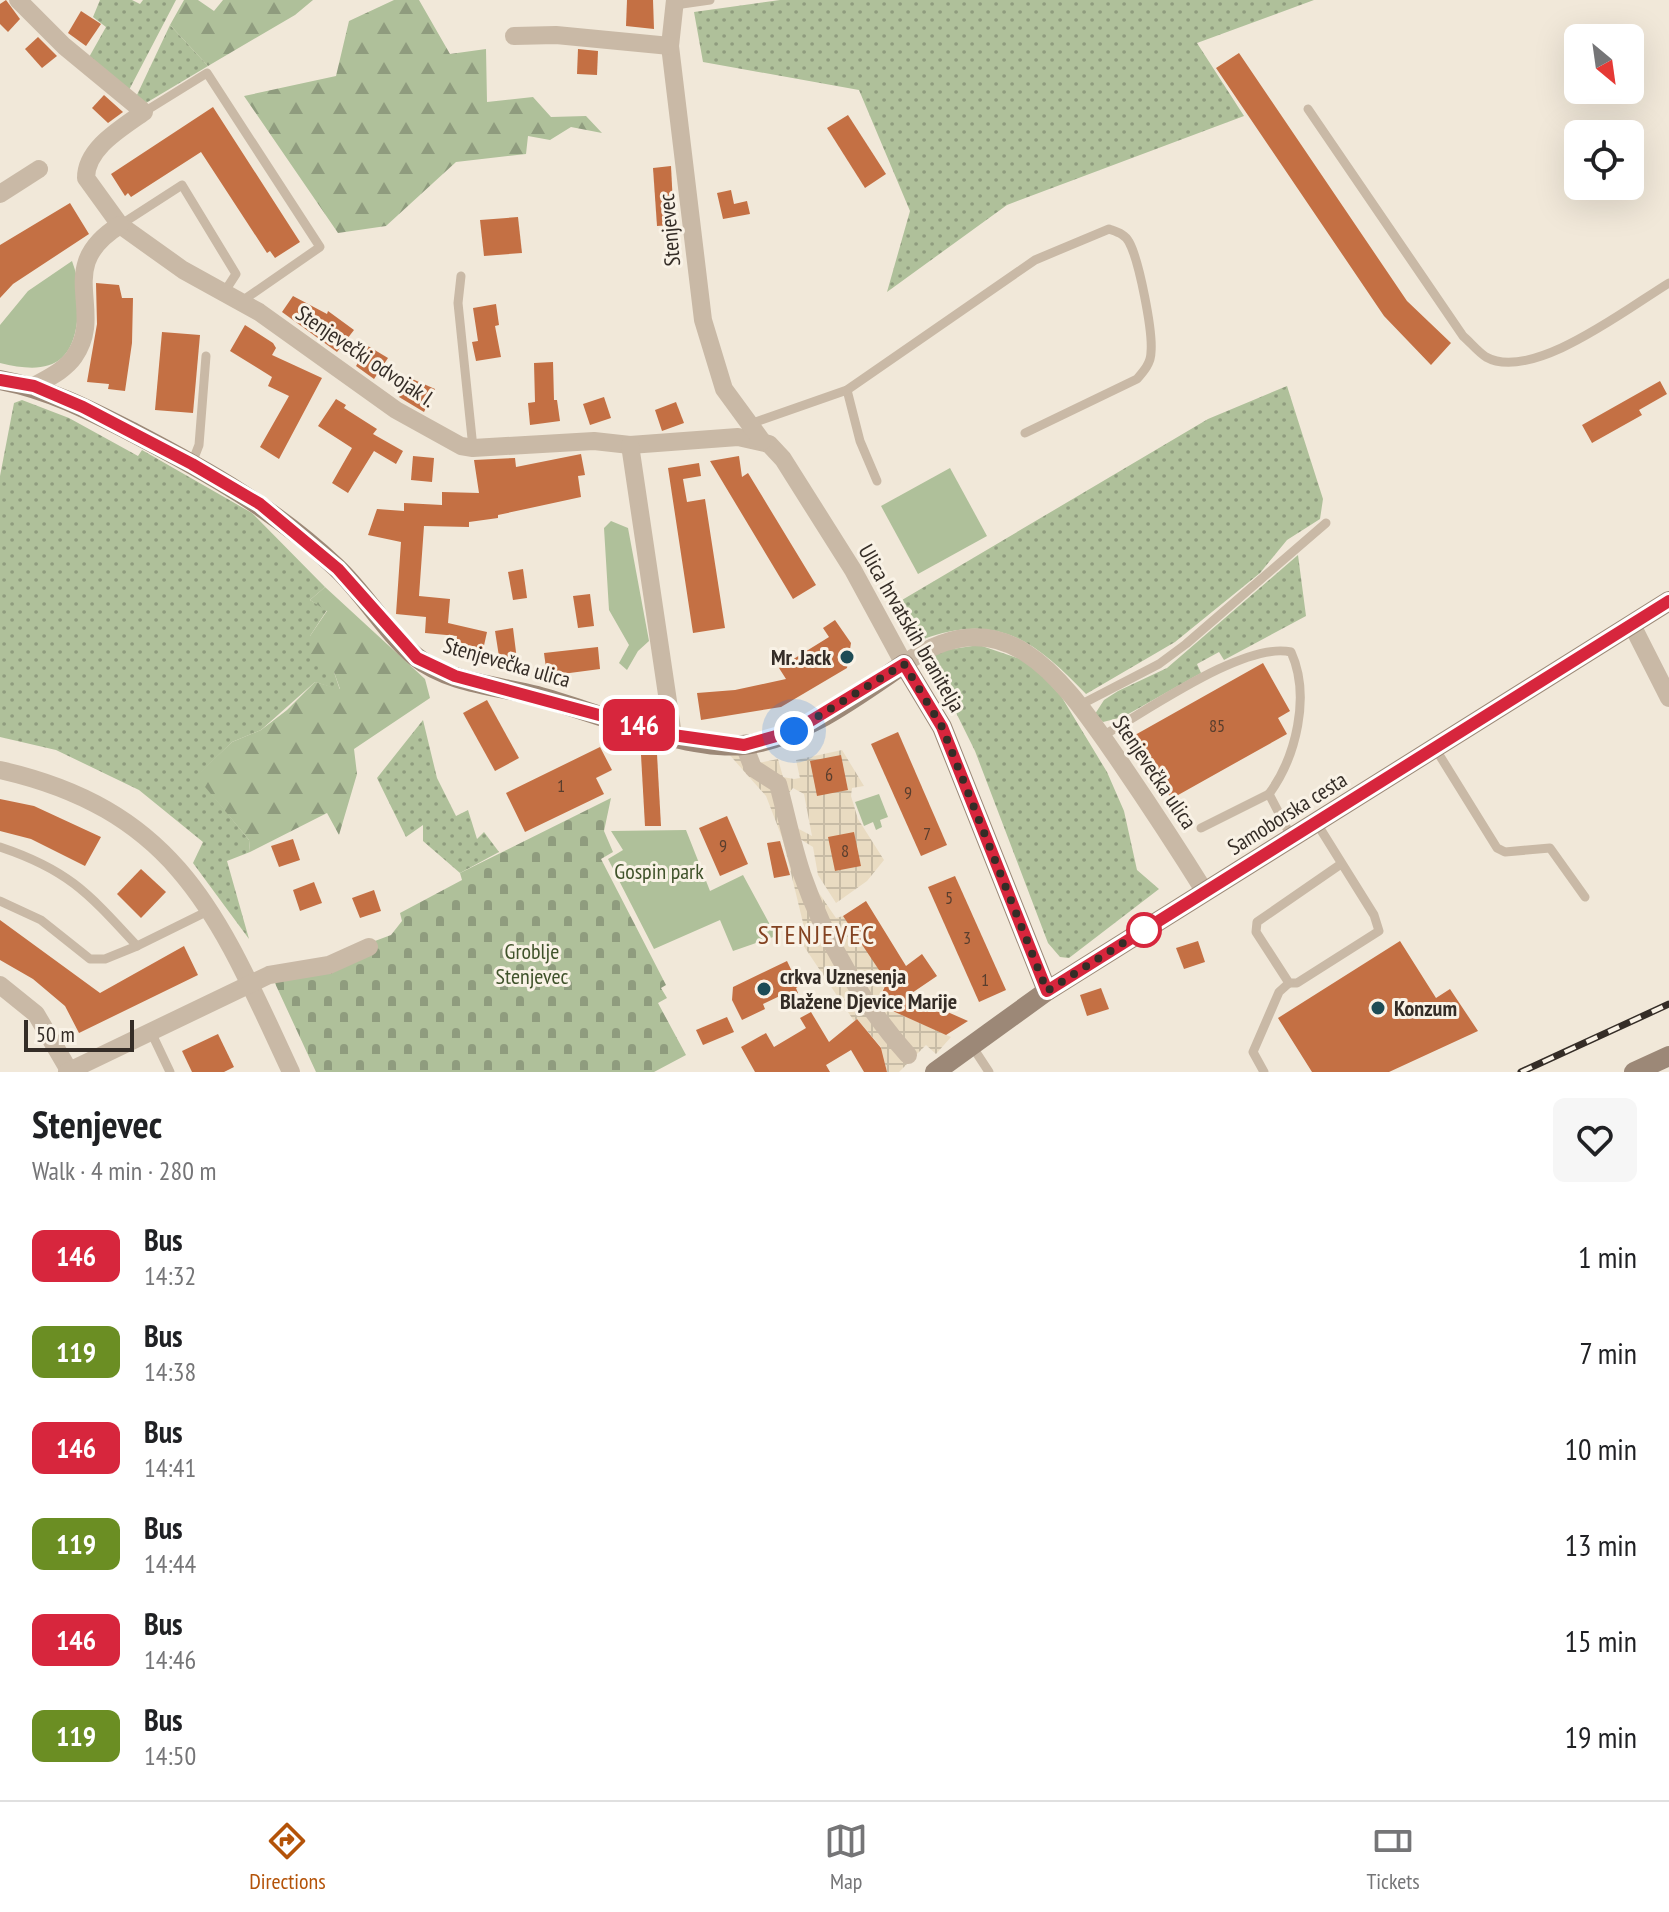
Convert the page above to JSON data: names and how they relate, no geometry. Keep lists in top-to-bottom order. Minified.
{"streets":{"street":["Stenjevec","Stenjevečki odvojak I.","Ulica hrvatskih branitelja","Stenjevečka ulica","Samoborska cesta"]},"crossings":[["Stenjevec","Stenjevečki odvojak I."],["Stenjevec","Ulica hrvatskih branitelja"],["Stenjevečki odvojak I.","Ulica hrvatskih branitelja"],["Ulica hrvatskih branitelja","Stenjevečka ulica"],["Ulica hrvatskih branitelja","Samoborska cesta"],["Stenjevečka ulica","Samoborska cesta"]],"districts":["STENJEVEC"],"parks":["Gospin park","Groblje Stenjevec"],"places":["Mr. Jack","crkva Uznesenja Blažene Djevice Marije","Konzum"],"lines":["bus line 146"],"house_numbers":["85","6","1","9","7","9","8","5","3","1"],"scale_bar":"50 m","north":"bottom right","page":{"on_map":"146","scale":"50 m","heading":["Stenjevec","Walk · 4 min · 280 m"],"list":[{"mark":"146","name":"Bus","note":"14:32","value":"1 min"},{"mark":"119","name":"Bus","note":"14:38","value":"7 min"},{"mark":"146","name":"Bus","note":"14:41","value":"10 min"},{"mark":"119","name":"Bus","note":"14:44","value":"13 min"},{"mark":"146","name":"Bus","note":"14:46","value":"15 min"},{"mark":"119","name":"Bus","note":"14:50","value":"19 min"}],"tabs":["Directions","Map","Tickets"]}}
